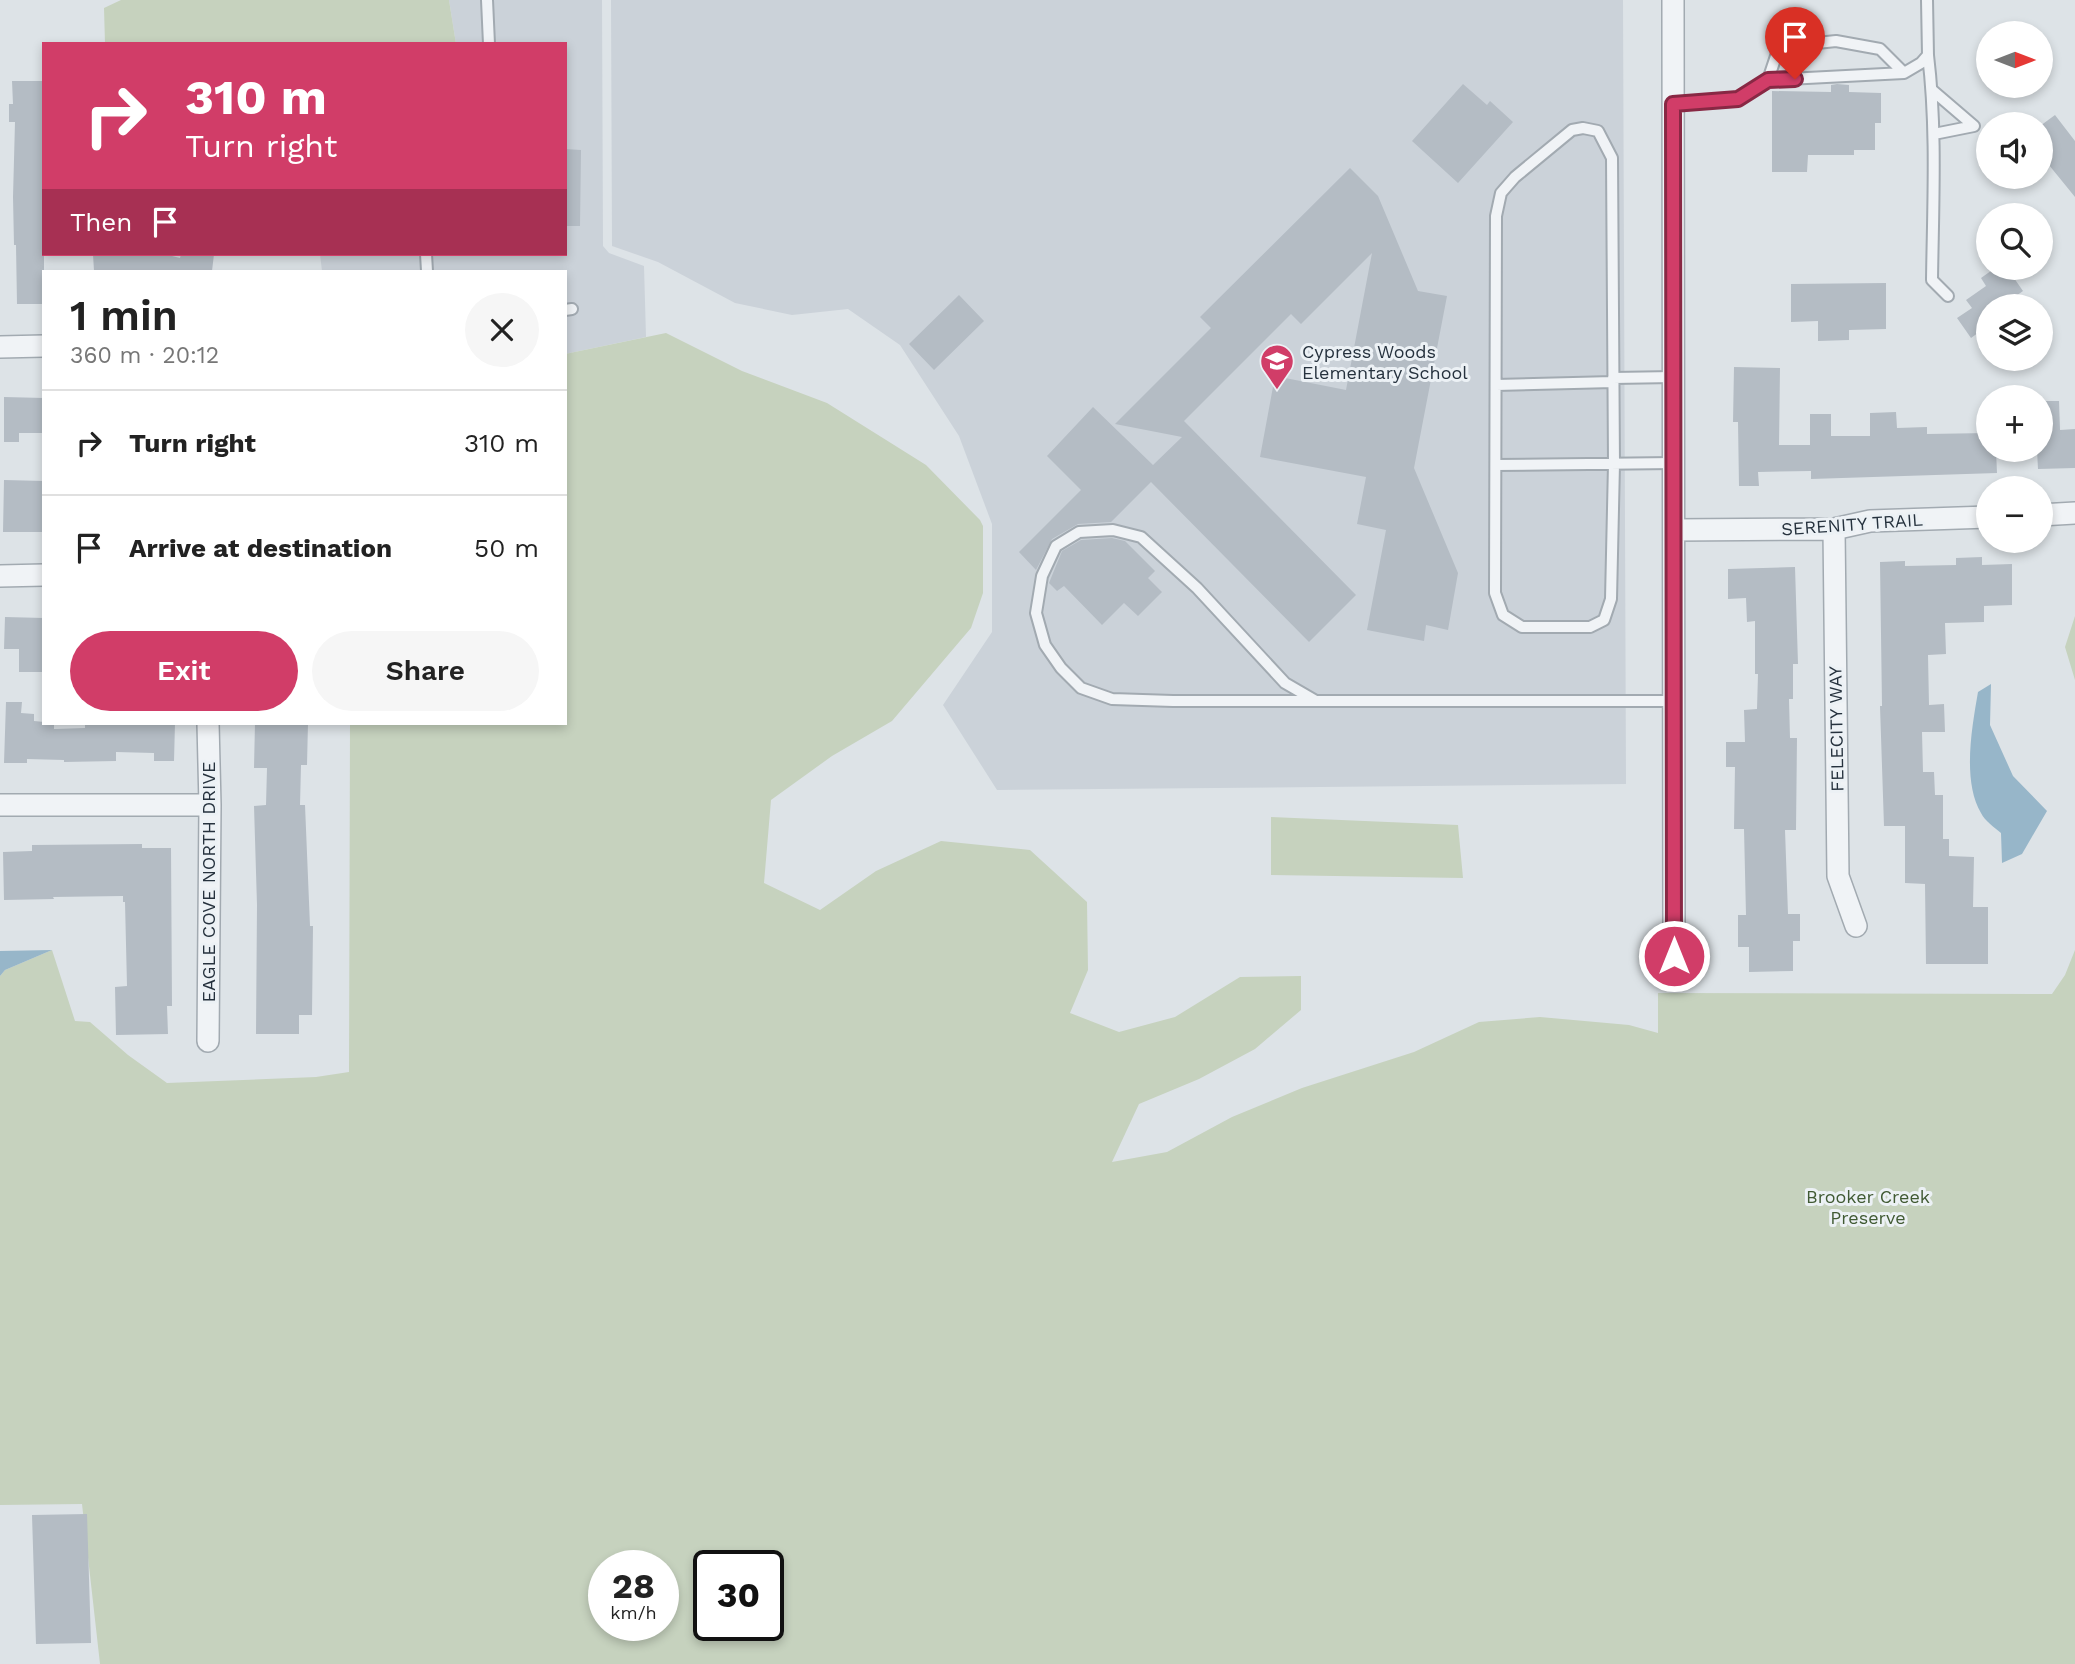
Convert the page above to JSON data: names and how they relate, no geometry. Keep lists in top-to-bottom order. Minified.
{"streets":{"street":["SERENITY TRAIL","FELECITY WAY","EAGLE COVE NORTH DRIVE"]},"crossings":[["SERENITY TRAIL","FELECITY WAY"]],"parks":["Brooker Creek Preserve"],"places":{"school or university":["Cypress Woods Elementary School"]},"north":"right","page":{"map_buttons":["+","−"],"turn":["310 m","Turn right"],"then":"Then","heading":["1 min","360 m · 20:12"],"list":[{"name":"Turn right","value":"310 m"},{"name":"Arrive at destination","value":"50 m"}],"buttons":["Exit","Share"],"speed":"28 km/h","limit":"30"}}
